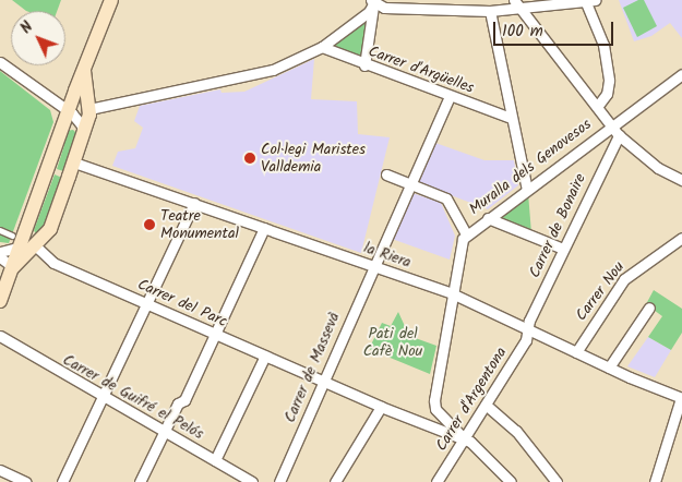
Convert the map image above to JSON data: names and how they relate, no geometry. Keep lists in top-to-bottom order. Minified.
{"streets":{"street":["Carrer d'Argüelles","Muralla dels Genovesos","Carrer de Bonaire","la Riera","Carrer Nou","Carrer del Parc","Carrer de Massevà","Carrer de Guifré el Pelós","Carrer d'Argentona"]},"crossings":[["Carrer d'Argüelles","Carrer de Massevà"],["Carrer de Bonaire","la Riera"],["Carrer de Bonaire","Carrer d'Argentona"],["la Riera","Carrer Nou"],["la Riera","Carrer de Massevà"],["la Riera","Carrer d'Argentona"],["Carrer del Parc","Carrer de Massevà"],["Carrer del Parc","Carrer d'Argentona"]],"parks":["Pati del Cafè Nou"],"places":["Col·legi Maristes Valldemia","Teatre Monumental"],"scale_bar":"100 m","north":"top left"}
